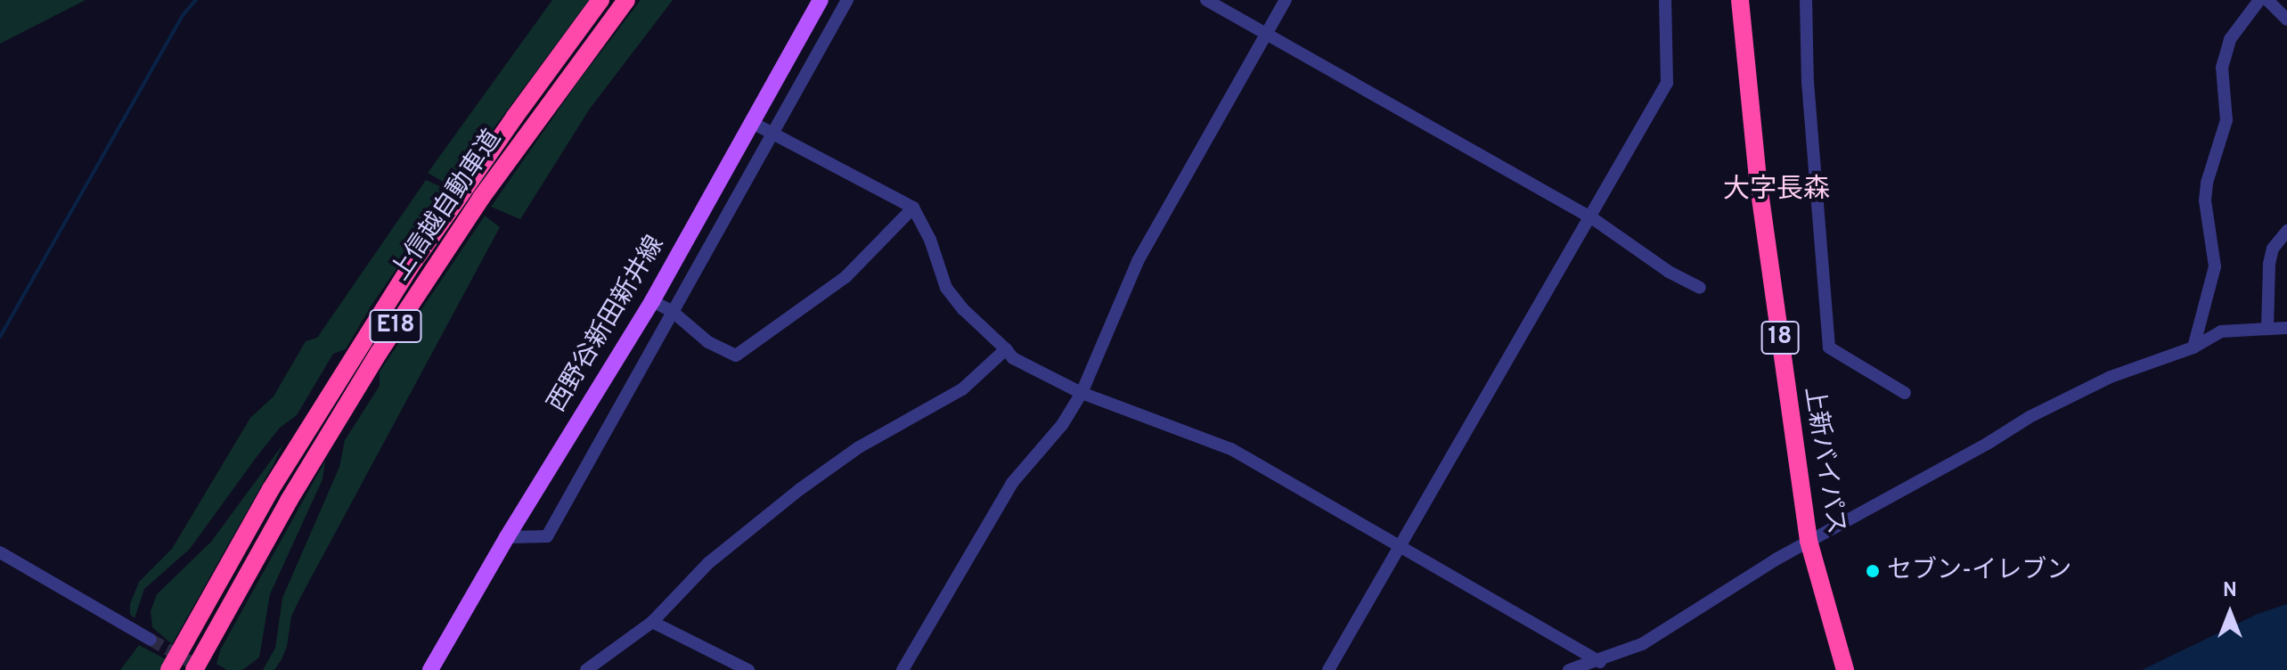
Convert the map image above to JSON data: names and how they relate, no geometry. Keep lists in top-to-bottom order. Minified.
{"streets":{"highway":["上信越自動車道","E18","18","上新バイパス"],"main road":["西野谷新田新井線"]},"districts":["大字長森"],"places":["セブン-イレブン"],"north":"top"}
